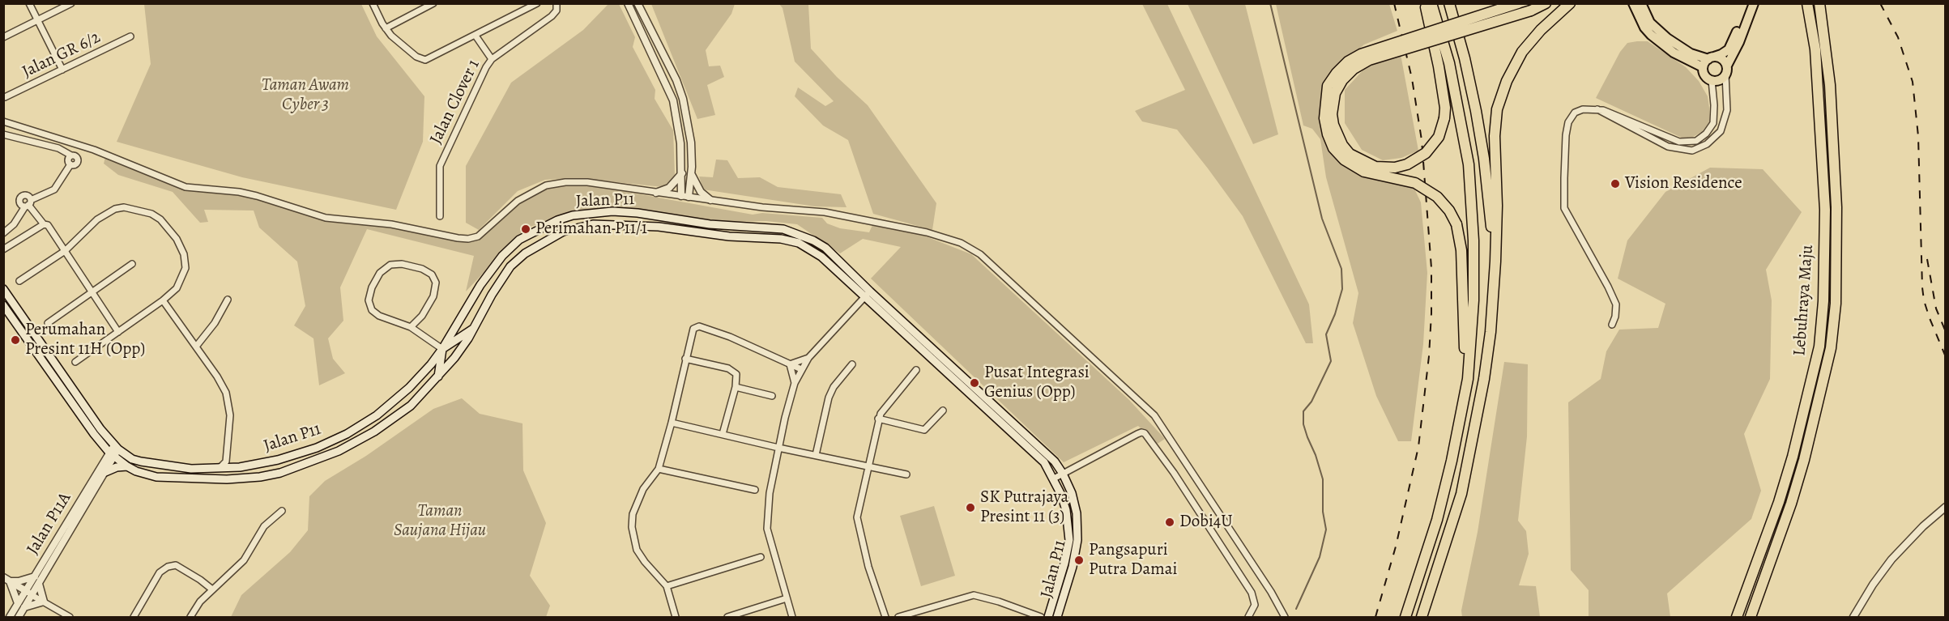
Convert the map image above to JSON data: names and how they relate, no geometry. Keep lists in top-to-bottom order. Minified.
{"streets":{"highway":["Lebuhraya Maju"],"main road":["Jalan P11"],"street":["Jalan GR 6/2","Jalan Clover 1","Jalan P11A"]},"crossings":[["Jalan P11","Jalan P11A"]],"parks":["Taman Awam Cyber 3","Taman Saujana Hijau"],"places":["Vision Residence","Perimahan P11/1","Perumahan Presint 11H (Opp)","Pusat Integrasi Genius (Opp)","SK Putrajaya Presint 11 (3)","Dobi4U","Pangsapuri Putra Damai"]}
